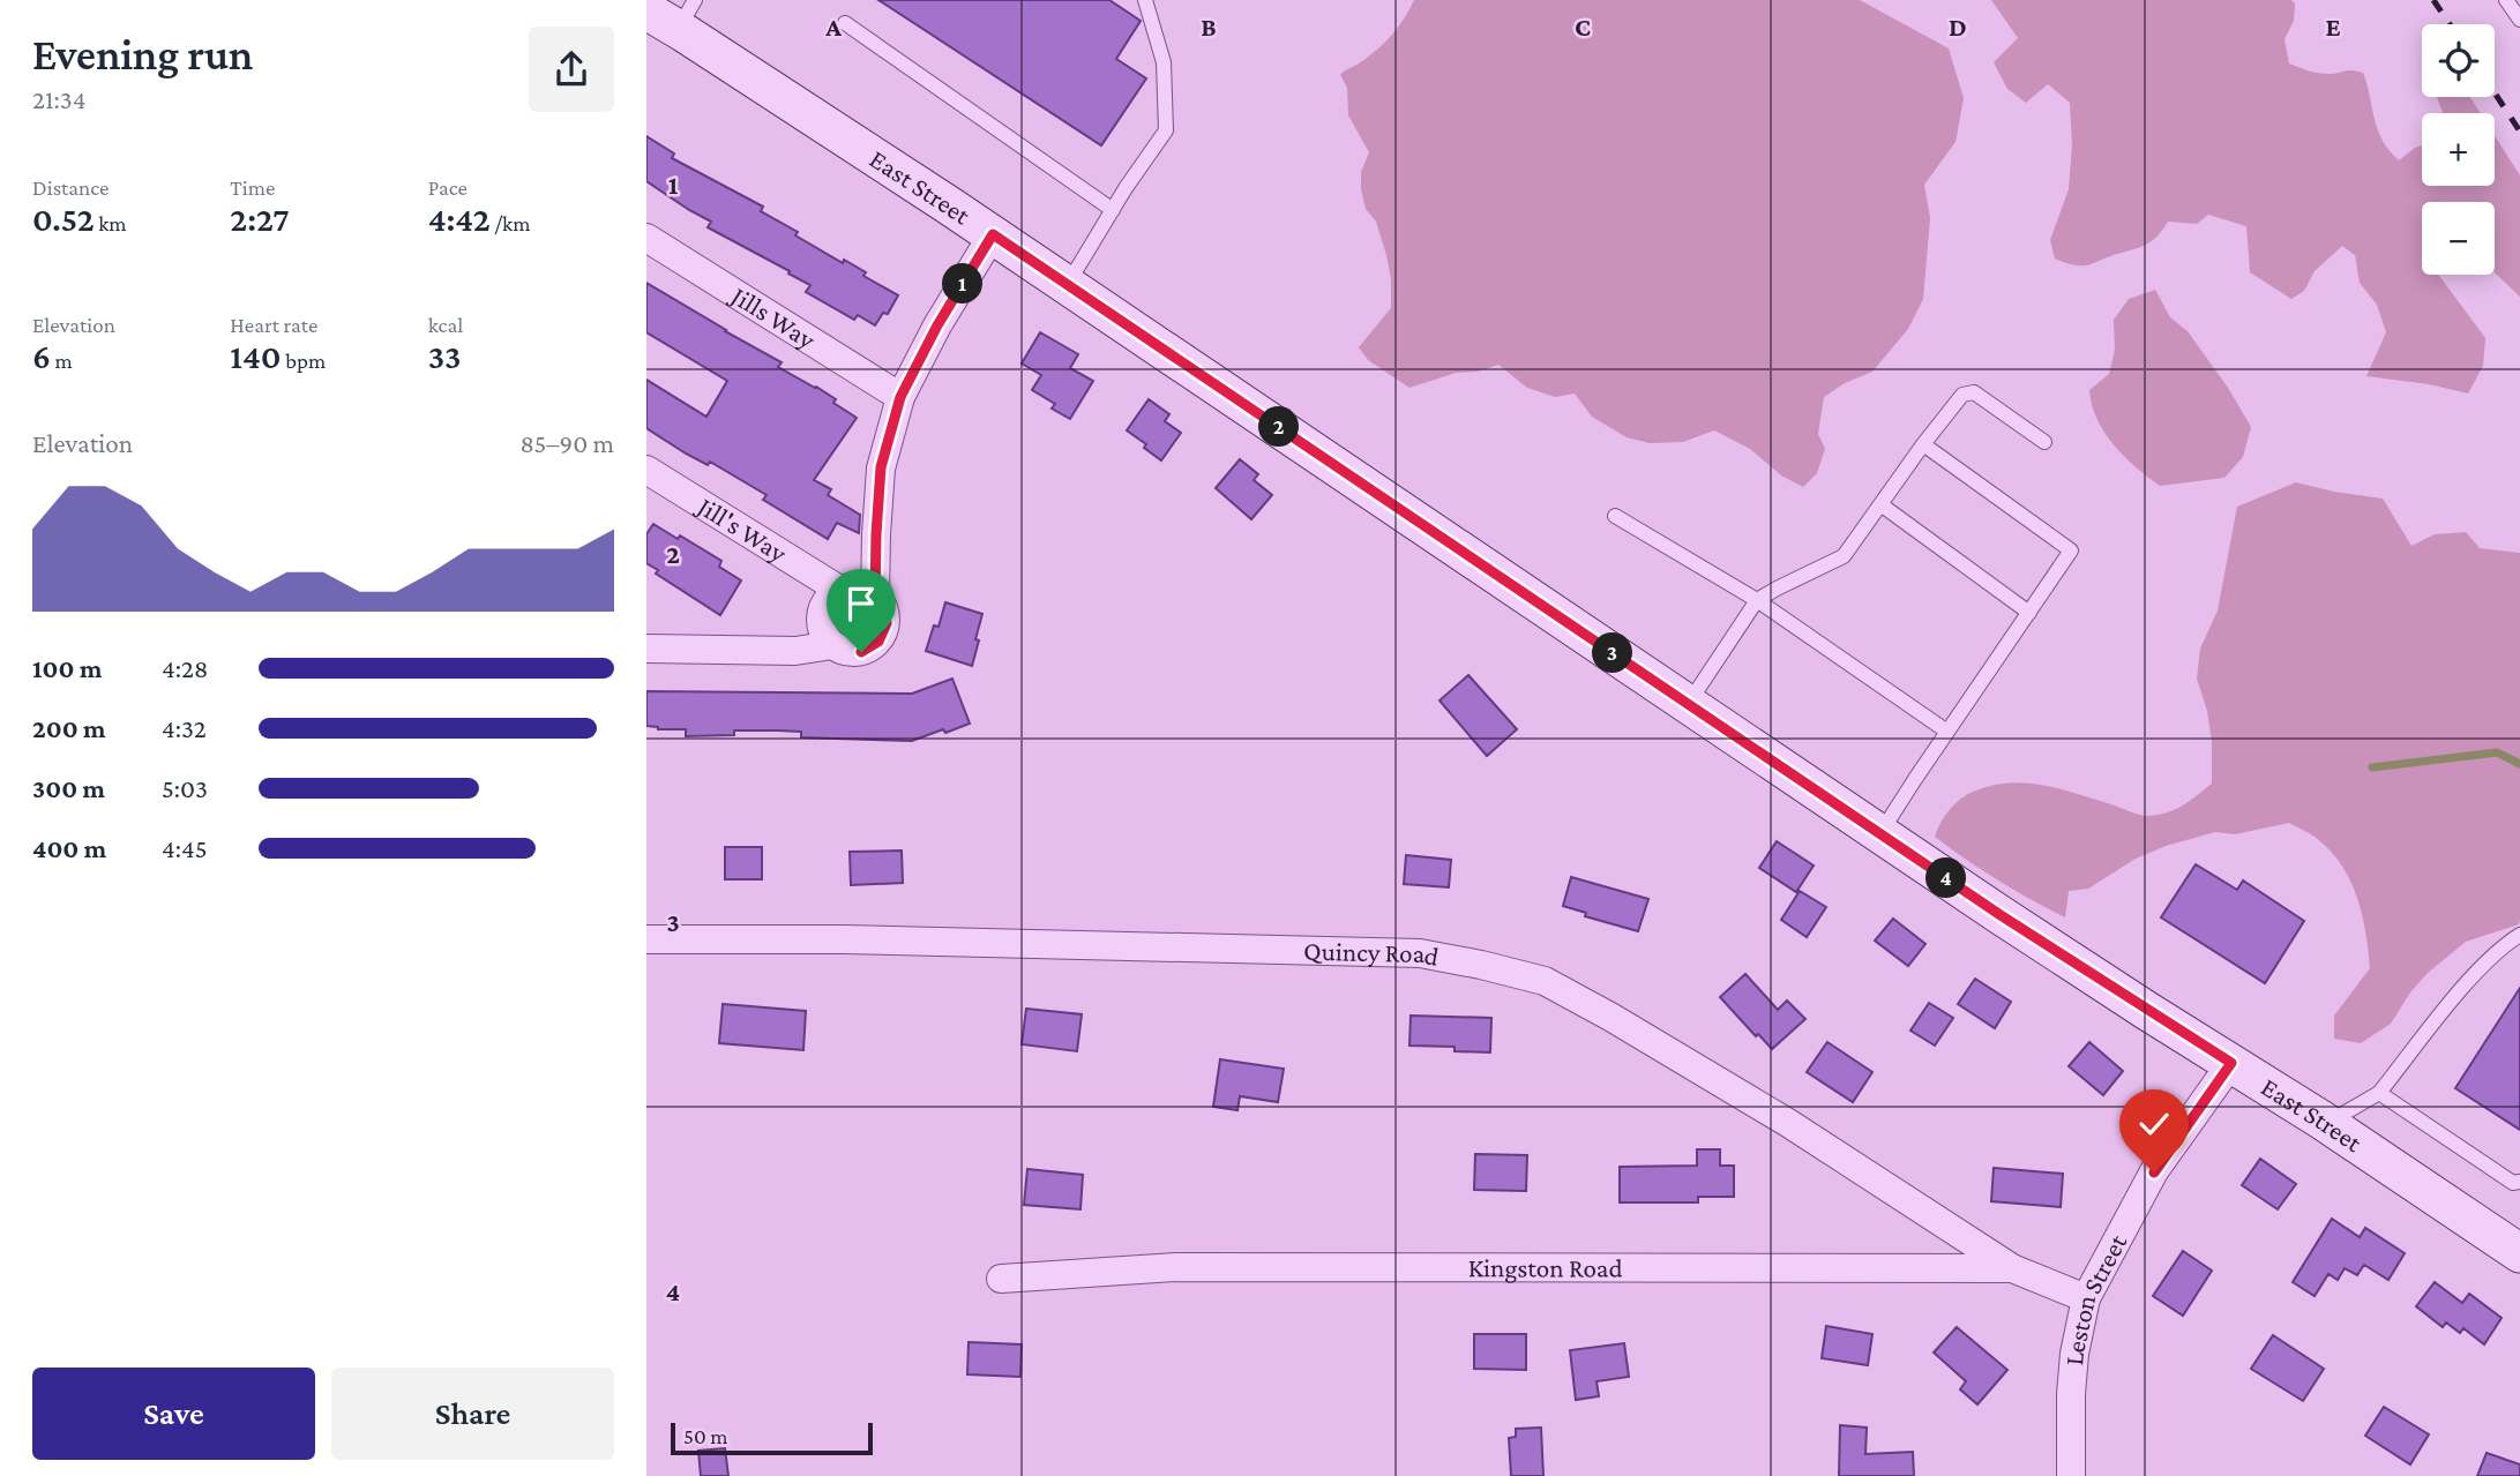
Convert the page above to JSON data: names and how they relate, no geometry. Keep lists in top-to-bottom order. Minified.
{"streets":{"main road":["East Street"],"street":["Jills Way","Jill's Way","Quincy Road","Kingston Road","Leston Street"]},"crossings":[["East Street","Leston Street"],["Quincy Road","Kingston Road"],["Kingston Road","Leston Street"]],"scale_bar":"50 m","page":{"heading":["Evening run","21:34"],"map_buttons":["+","−"],"stats":[["Distance","0.52 km"],["Time","2:27"],["Pace","4:42 /km"],["Elevation","6 m"],["Heart rate","140 bpm"],["kcal","33"]],"pins":["1","2","3","4"],"chart":["Elevation","85–90 m"],"list":[{"name":"100 m","note":"4:28"},{"name":"200 m","note":"4:32"},{"name":"300 m","note":"5:03"},{"name":"400 m","note":"4:45"}],"buttons":["Save","Share"],"scale":"50 m"},"grid":{"columns":["A","B","C","D","E"],"rows":["1","2","3","4"]}}
